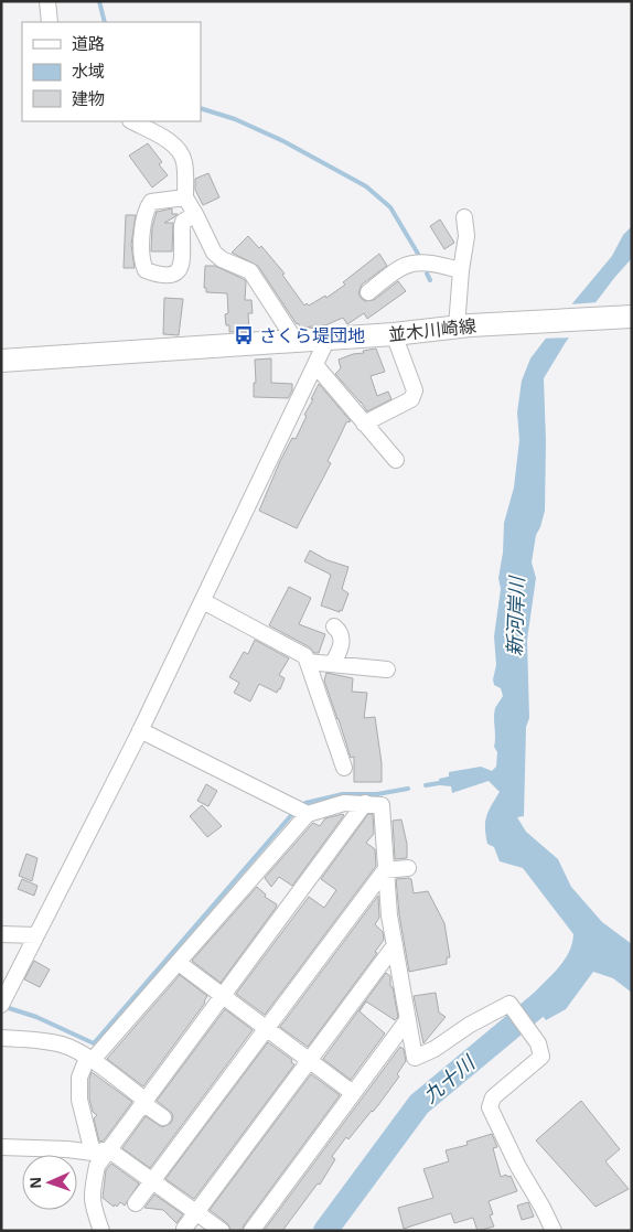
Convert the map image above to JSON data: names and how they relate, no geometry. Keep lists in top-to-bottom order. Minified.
{"streets":{"main road":["並木川崎線"]},"water":["新河岸川","九十川"],"places":{"bus stop":["さくら堤団地"]},"legend":["道路","水域","建物"],"north":"left"}
